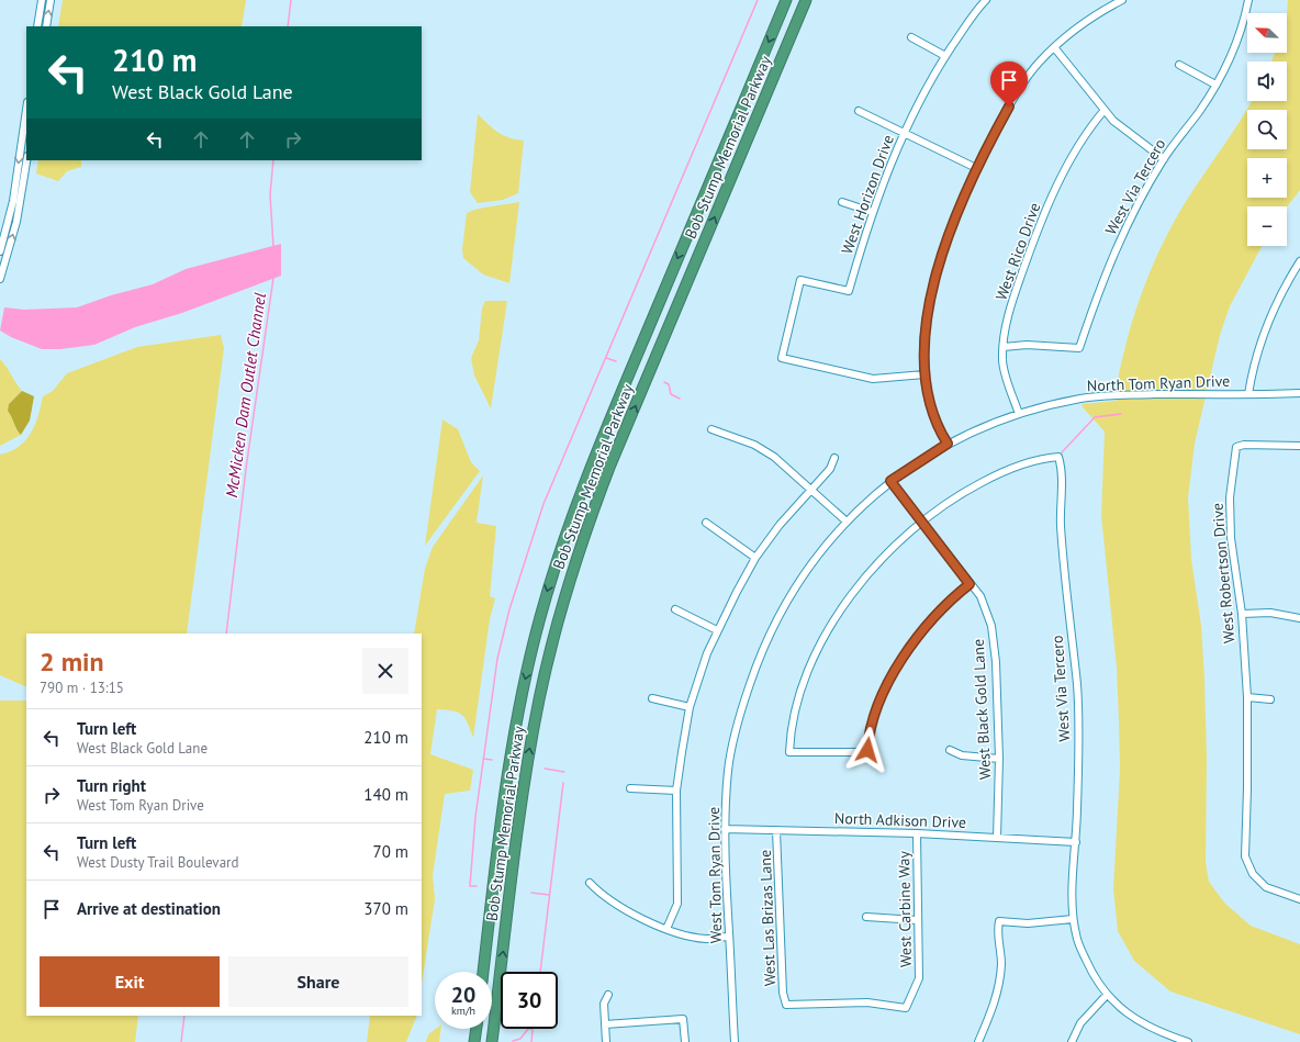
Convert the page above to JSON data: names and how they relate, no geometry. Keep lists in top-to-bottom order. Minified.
{"streets":{"highway":["Bob Stump Memorial Parkway"],"street":["West Via Tercero","West Horizon Drive","West Rico Drive","North Tom Ryan Drive","West Robertson Drive","West Black Gold Lane","North Adkison Drive","West Tom Ryan Drive","West Carbine Way","West Las Brizas Lane"]},"crossings":[["West Via Tercero","West Rico Drive"],["West Via Tercero","West Black Gold Lane"],["West Via Tercero","North Adkison Drive"],["West Rico Drive","North Tom Ryan Drive"],["West Rico Drive","West Tom Ryan Drive"],["North Tom Ryan Drive","West Tom Ryan Drive"],["West Black Gold Lane","North Adkison Drive"],["West Black Gold Lane","West Tom Ryan Drive"],["North Adkison Drive","West Tom Ryan Drive"],["North Adkison Drive","West Carbine Way"],["North Adkison Drive","West Las Brizas Lane"],["West Carbine Way","West Las Brizas Lane"]],"water":["McMicken Dam Outlet Channel"],"north":"top left","page":{"map_buttons":["+","−"],"turn":["210 m","West Black Gold Lane"],"heading":["2 min","790 m · 13:15"],"list":[{"name":"Turn left","note":"West Black Gold Lane","value":"210 m"},{"name":"Turn right","note":"West Tom Ryan Drive","value":"140 m"},{"name":"Turn left","note":"West Dusty Trail Boulevard","value":"70 m"},{"name":"Arrive at destination","value":"370 m"}],"buttons":["Exit","Share"],"speed":"20 km/h","limit":"30"}}
